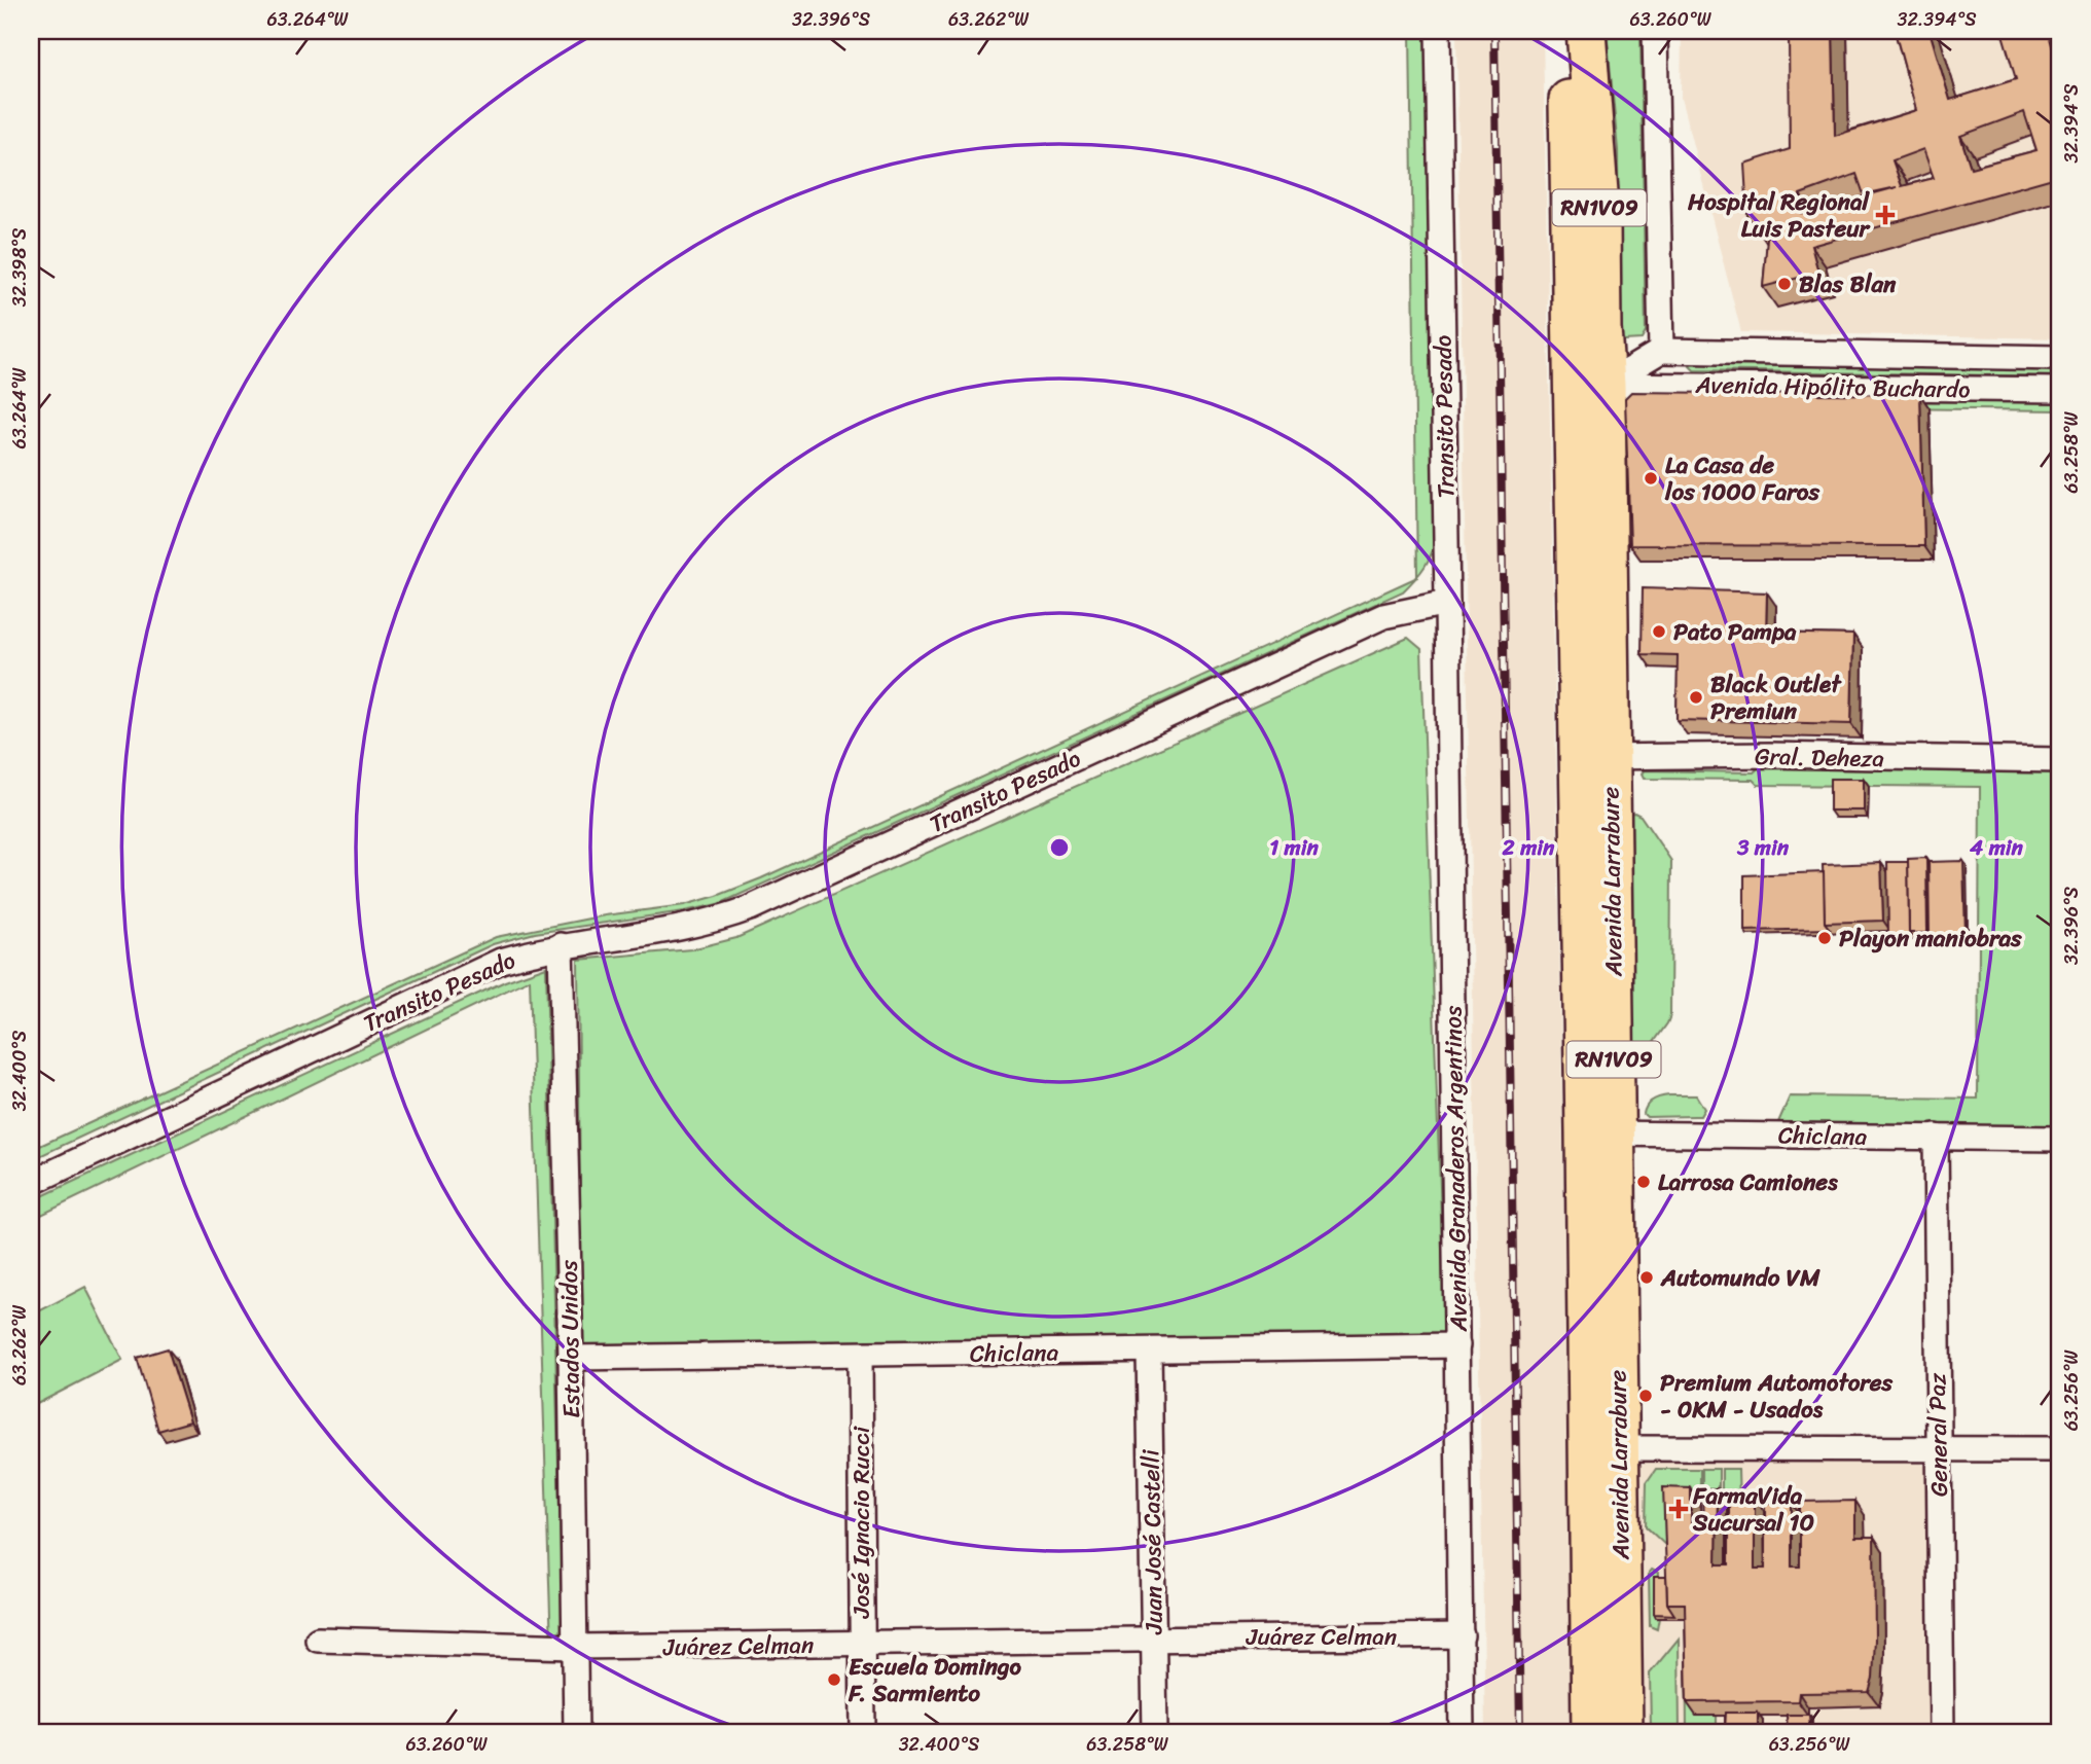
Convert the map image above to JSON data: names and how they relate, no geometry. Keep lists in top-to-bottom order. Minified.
{"streets":{"main road":["RN1V09","Avenida Larrabure"],"street":["Avenida Hipólito Buchardo","Transito Pesado","Gral. Deheza","Chiclana","Avenida Granaderos Argentinos","Estados Unidos","General Paz","José Ignacio Rucci","Juan José Castelli","Juárez Celman"]},"crossings":[["Avenida Hipólito Buchardo","Avenida Larrabure"],["Transito Pesado","Avenida Granaderos Argentinos"],["Transito Pesado","Estados Unidos"],["Gral. Deheza","Avenida Larrabure"],["Avenida Larrabure","Chiclana"],["Chiclana","Avenida Granaderos Argentinos"],["Chiclana","Estados Unidos"],["Chiclana","General Paz"],["Chiclana","José Ignacio Rucci"],["Chiclana","Juan José Castelli"],["Avenida Granaderos Argentinos","Juárez Celman"],["Estados Unidos","Juárez Celman"],["José Ignacio Rucci","Juárez Celman"],["Juan José Castelli","Juárez Celman"]],"places":{"health":["Hospital Regional Luis Pasteur","FarmaVida Sucursal 10"],"other":["Blas Blan","La Casa de los 1000 Faros","Pato Pampa","Black Outlet Premiun","Playon maniobras","Larrosa Camiones","Automundo VM","Premium Automotores - 0KM - Usados","Escuela Domingo F. Sarmiento"]},"coordinates":["63.264°W","32.396°S","63.262°W","63.260°W","32.394°S","32.398°S","63.258°W","32.400°S","63.256°W"],"rings":["1 min","2 min","3 min","4 min"]}
